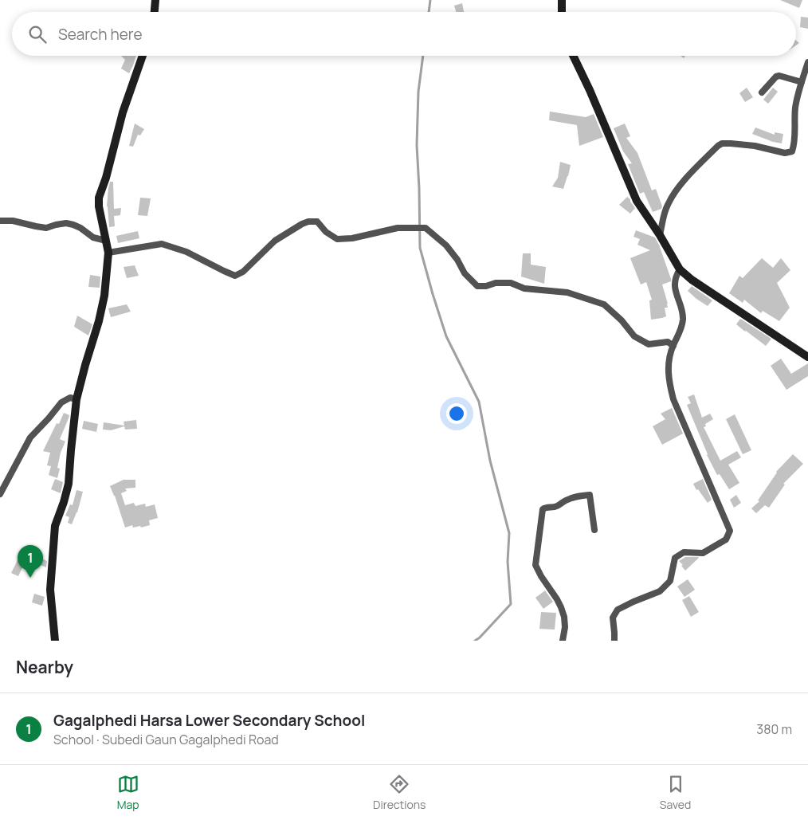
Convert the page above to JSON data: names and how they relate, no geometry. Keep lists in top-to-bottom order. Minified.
{"page":{"search":"Search here","pins":"1","heading":"Nearby","list":[{"mark":"1","name":"Gagalphedi Harsa Lower Secondary School","note":"School · Subedi Gaun Gagalphedi Road","value":"380 m"}],"nav":["Map","Directions","Saved"]}}
